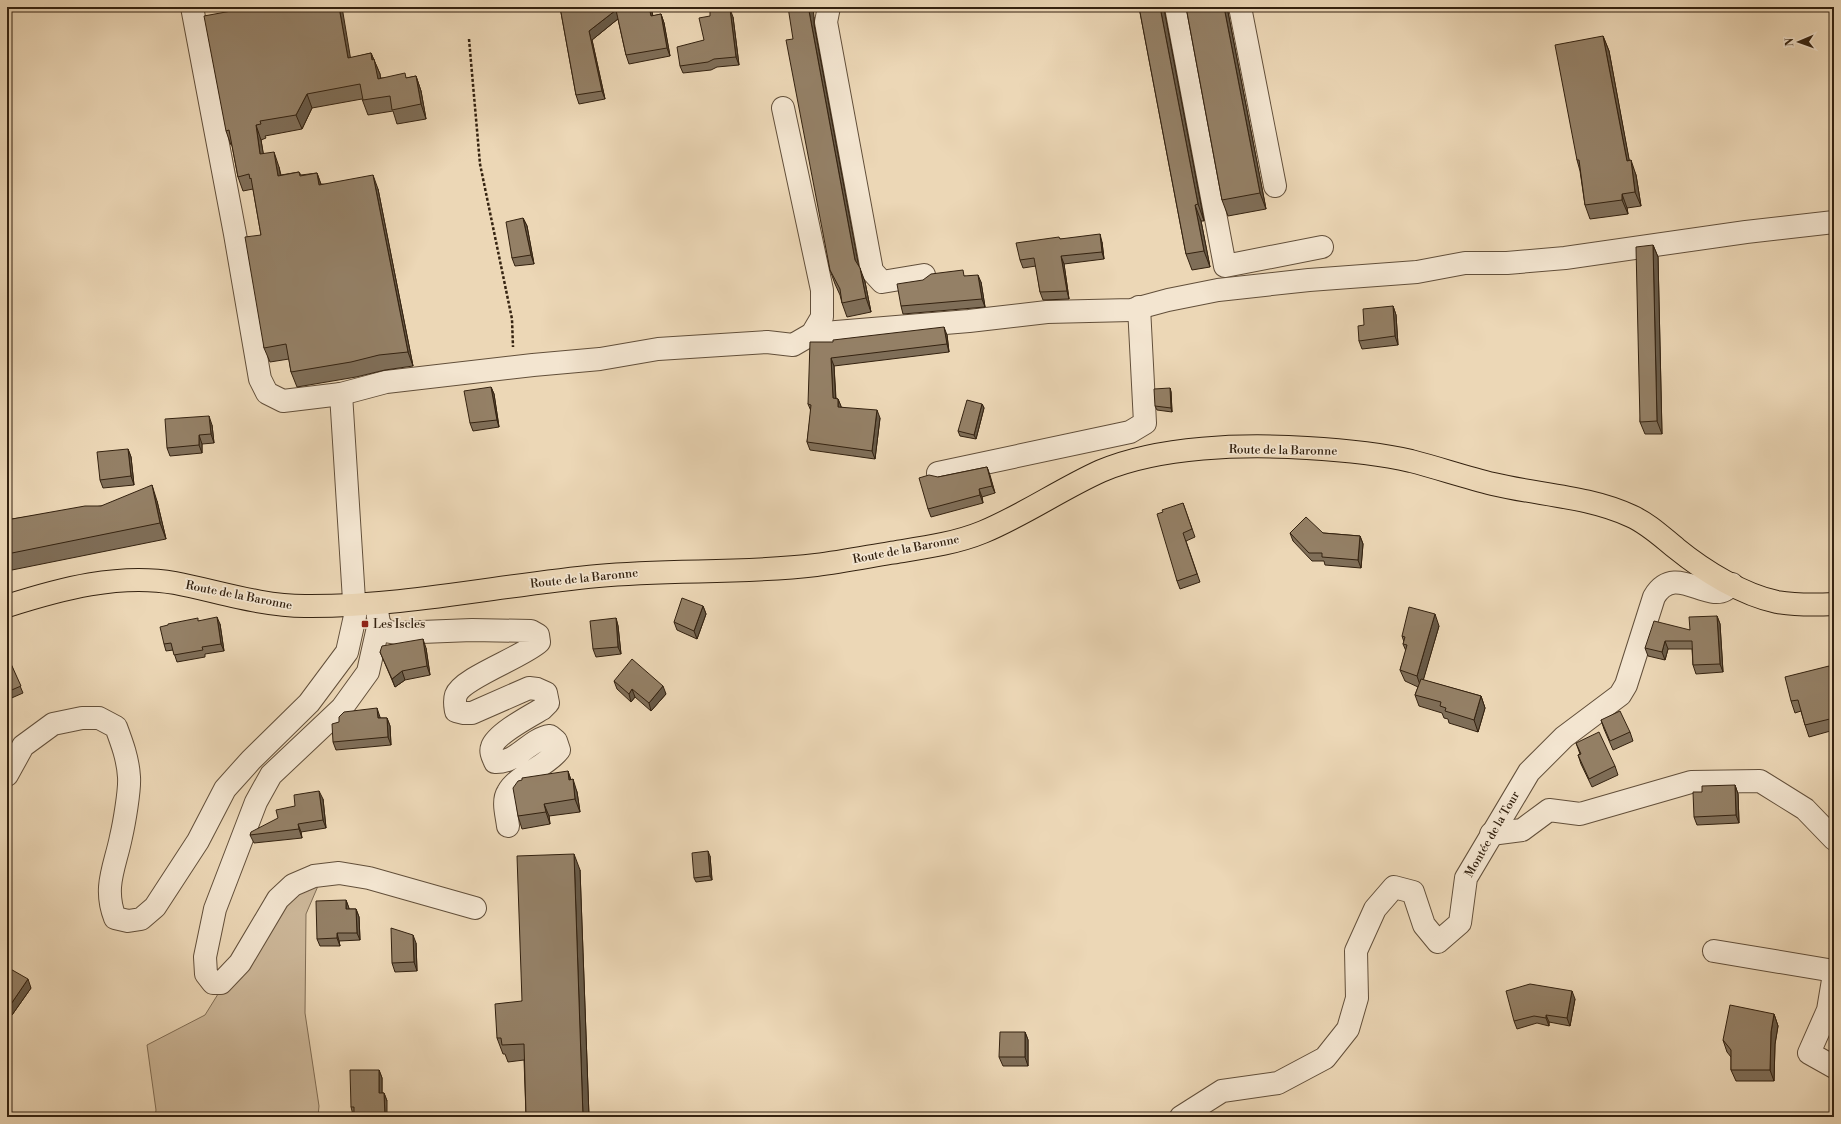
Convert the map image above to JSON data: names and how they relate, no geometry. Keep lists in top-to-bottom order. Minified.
{"streets":{"main road":["Route de la Baronne"],"street":["Montée de la Tour"]},"crossings":[["Route de la Baronne","Montée de la Tour"]],"places":{"transit":["Les Iscles"]},"north":"left"}
